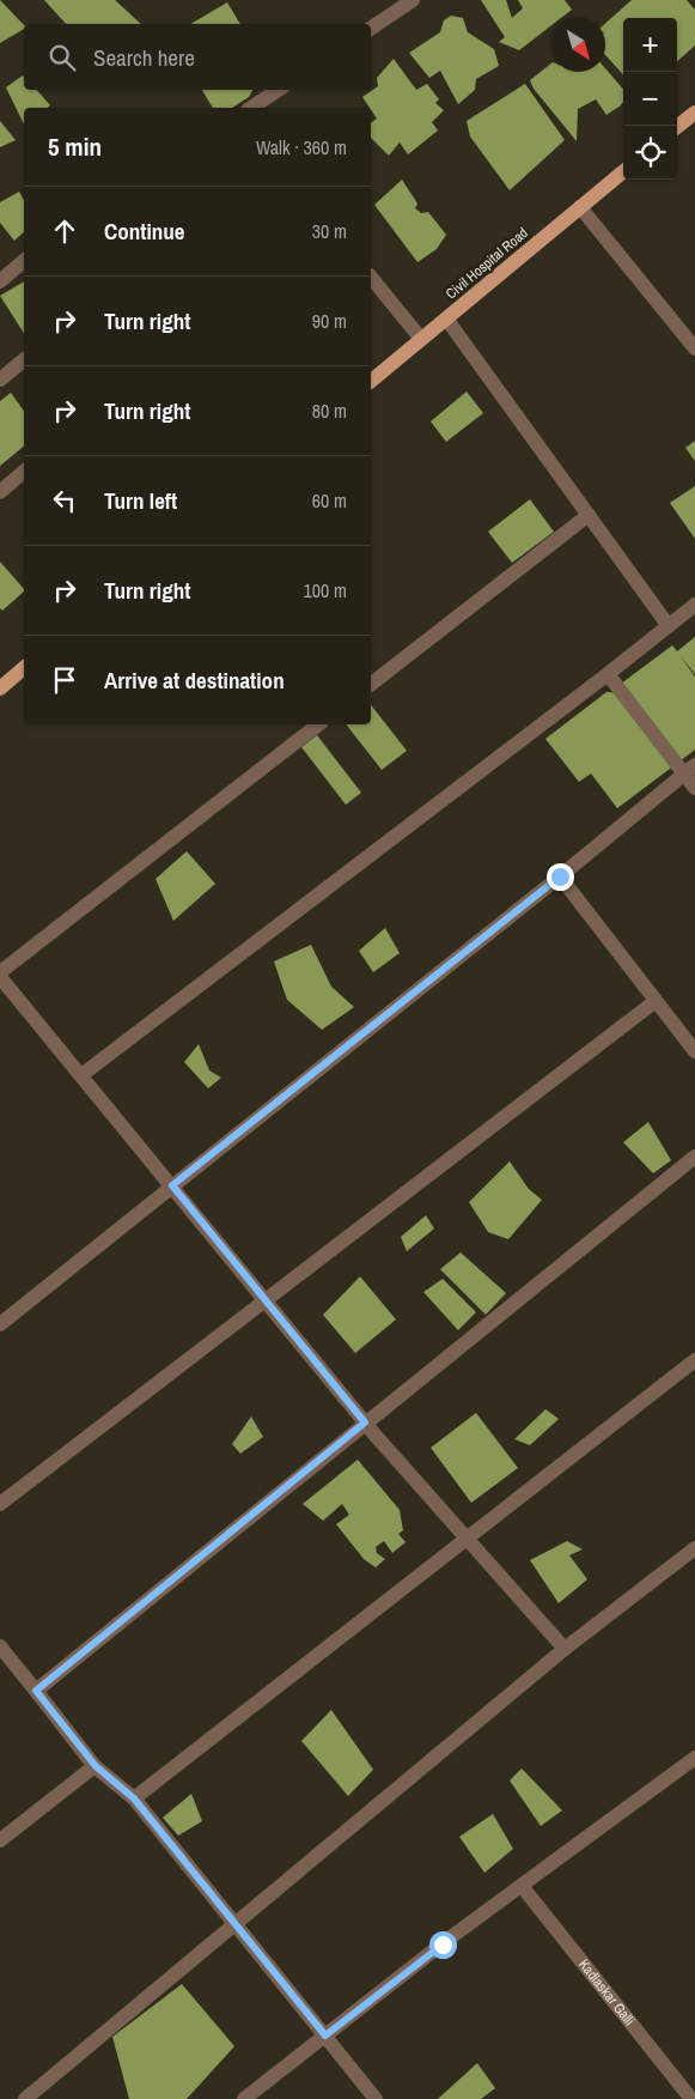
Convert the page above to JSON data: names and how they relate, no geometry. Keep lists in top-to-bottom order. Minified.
{"streets":{"main road":["Civil Hospital Road"],"street":["Kadlaskar Galli"]},"north":"bottom right","page":{"map_buttons":["+","−"],"search":"Search here","heading":["5 min","Walk · 360 m"],"list":[["Continue","30 m"],["Turn right","90 m"],["Turn right","80 m"],["Turn left","60 m"],["Turn right","100 m"],"Arrive at destination"]}}
